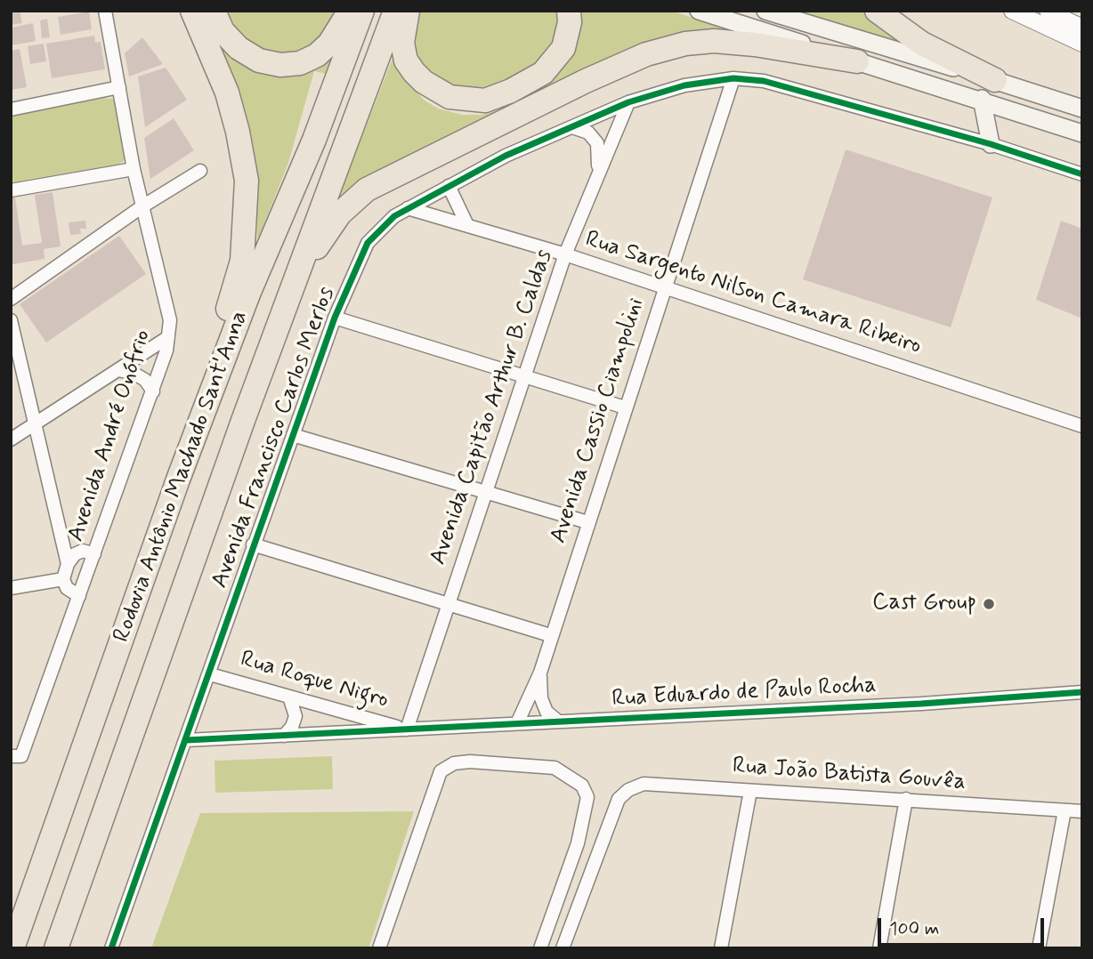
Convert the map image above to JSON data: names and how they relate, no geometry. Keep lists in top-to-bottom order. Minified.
{"streets":{"highway":["Rodovia Antônio Machado Sant'Anna"],"street":["Rua Sargento Nilson Camara Ribeiro","Avenida Capitão Arthur B. Caldas","Avenida Cassio Ciampolini","Avenida André Onófrio","Avenida Francisco Carlos Merlos","Rua Roque Nigro","Rua Eduardo de Paulo Rocha","Rua João Batista Gouvêa"]},"crossings":[["Rua Sargento Nilson Camara Ribeiro","Avenida Capitão Arthur B. Caldas"],["Rua Sargento Nilson Camara Ribeiro","Avenida Cassio Ciampolini"],["Rua Sargento Nilson Camara Ribeiro","Avenida Francisco Carlos Merlos"],["Avenida Capitão Arthur B. Caldas","Avenida Francisco Carlos Merlos"],["Avenida Capitão Arthur B. Caldas","Rua Roque Nigro"],["Avenida Capitão Arthur B. Caldas","Rua Eduardo de Paulo Rocha"],["Avenida Cassio Ciampolini","Avenida Francisco Carlos Merlos"],["Avenida Francisco Carlos Merlos","Rua Roque Nigro"],["Avenida Francisco Carlos Merlos","Rua Eduardo de Paulo Rocha"],["Rua Roque Nigro","Rua Eduardo de Paulo Rocha"]],"places":["Cast Group"],"scale_bar":"100 m"}
